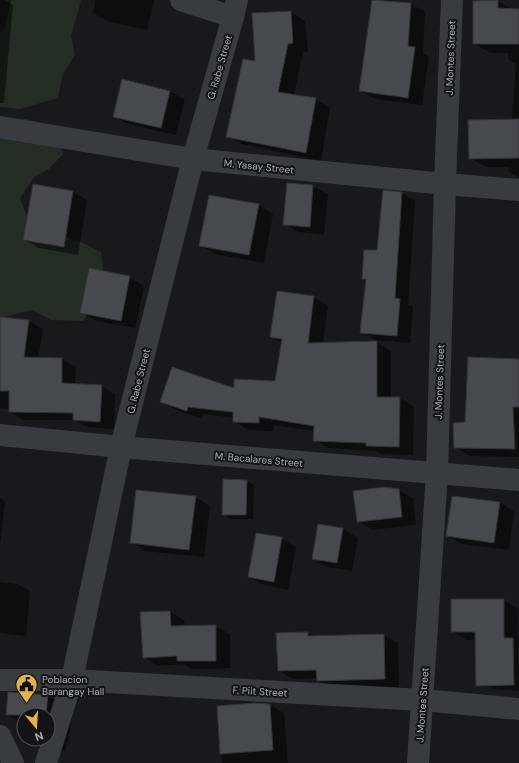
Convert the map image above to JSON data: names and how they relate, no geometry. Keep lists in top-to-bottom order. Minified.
{"streets":{"street":["J. Montes Street","G. Rabe Street","M. Yasay Street","M. Bacalares Street","F. Piit Street"]},"crossings":[["J. Montes Street","M. Yasay Street"],["J. Montes Street","M. Bacalares Street"],["J. Montes Street","F. Piit Street"],["G. Rabe Street","M. Yasay Street"],["G. Rabe Street","M. Bacalares Street"],["G. Rabe Street","F. Piit Street"]],"places":{"public building":["Poblacion Barangay Hall"]},"north":"bottom"}
